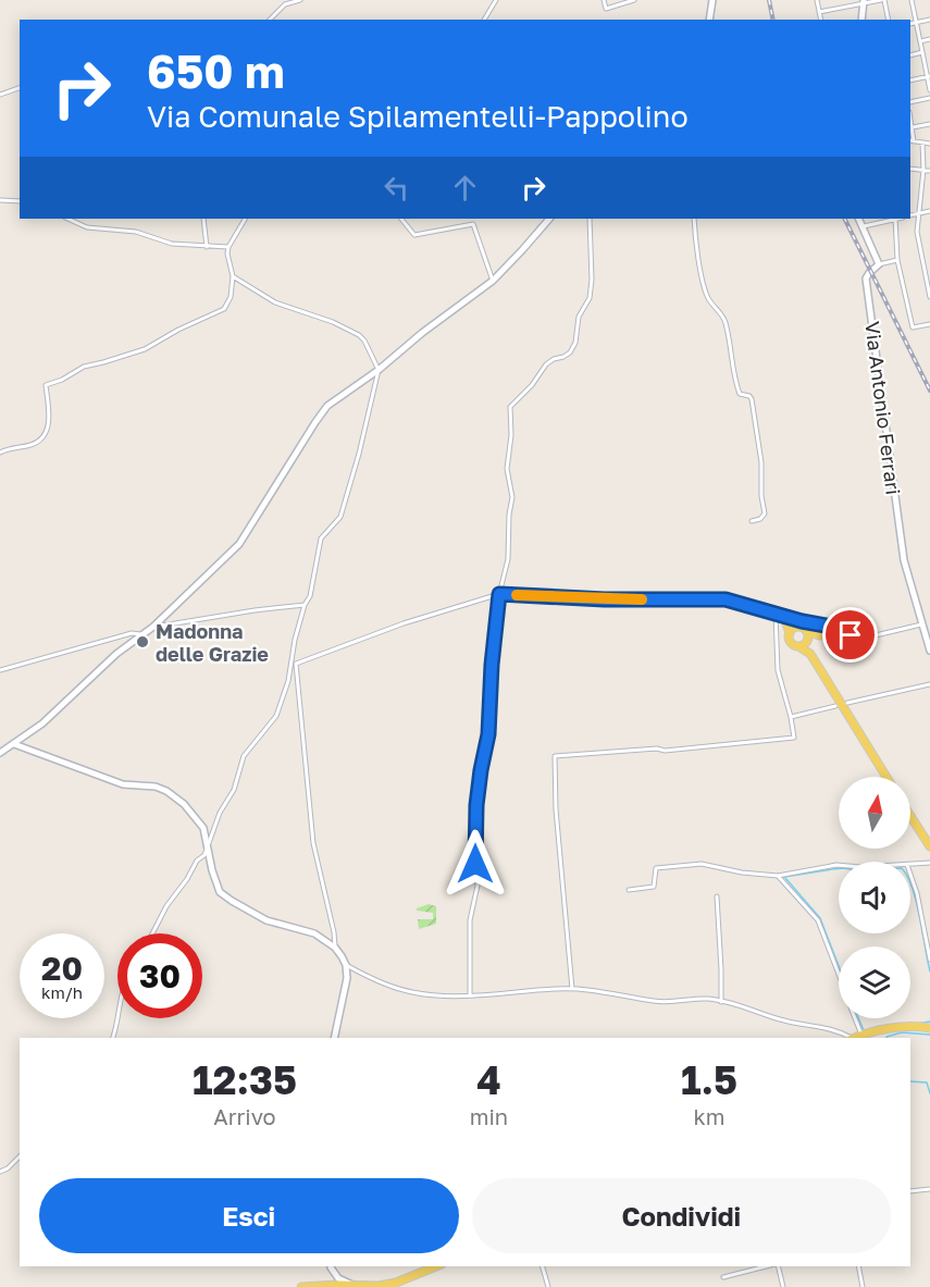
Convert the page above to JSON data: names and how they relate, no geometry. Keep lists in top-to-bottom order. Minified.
{"streets":{"street":["Via Antonio Ferrari"]},"places":["Madonna delle Grazie"],"north":"top","page":{"turn":["650 m","Via Comunale Spilamentelli-Pappolino"],"speed":"20 km/h","limit":"30","eta":["12:35","Arrivo","4","min","1.5","km"],"buttons":["Esci","Condividi"]}}
